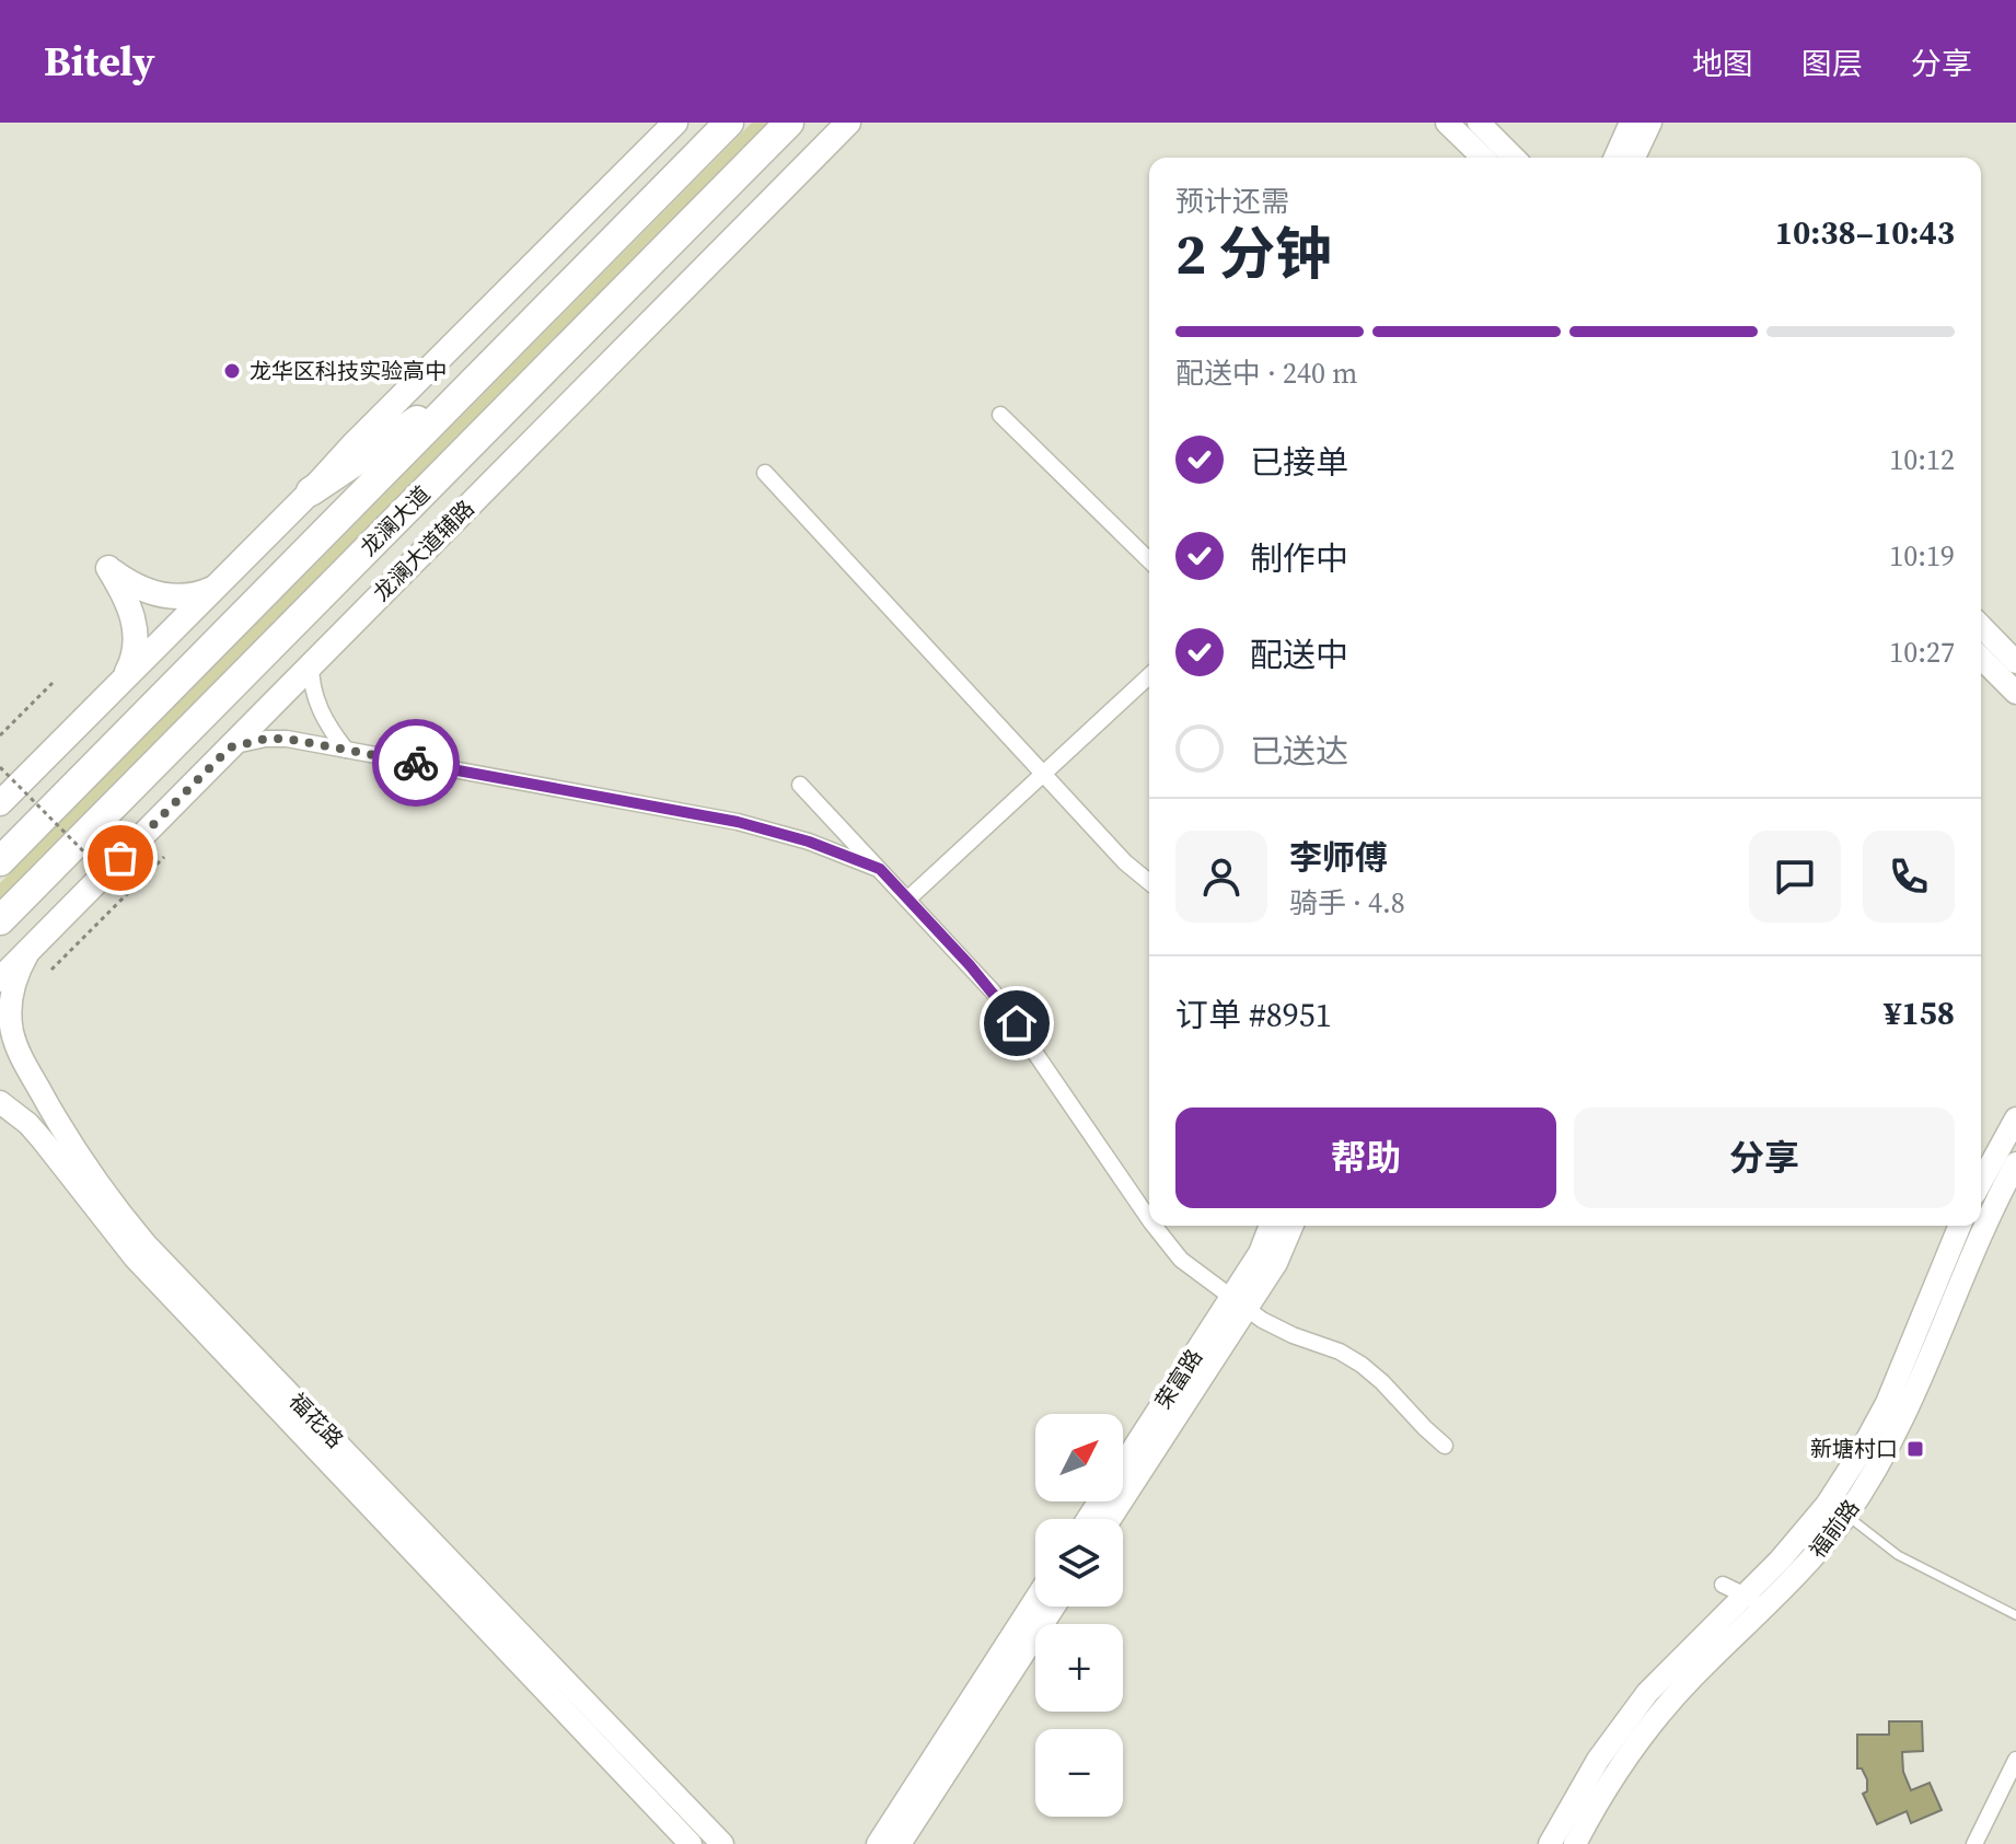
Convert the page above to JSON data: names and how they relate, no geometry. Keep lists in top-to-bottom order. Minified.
{"streets":{"highway":["龙澜大道"],"main road":["龙澜大道辅路"],"street":["荣富路","福花路","福前路"]},"crossings":[["龙澜大道辅路","福花路"]],"places":{"other":["龙华区科技实验高中"],"transit":["新塘村口"]},"north":"top right","page":{"header":"Bitely","nav":["地图","图层","分享"],"heading":["2 分钟","预计还需","10:38–10:43"],"panel":["李师傅","骑手 · 4.8","订单 #8951","¥158"],"bar":"配送中 · 240 m","list":[["已接单","10:12"],["制作中","10:19"],["配送中","10:27"],"已送达"],"buttons":["帮助","分享"],"map_buttons":["+","−"]}}
